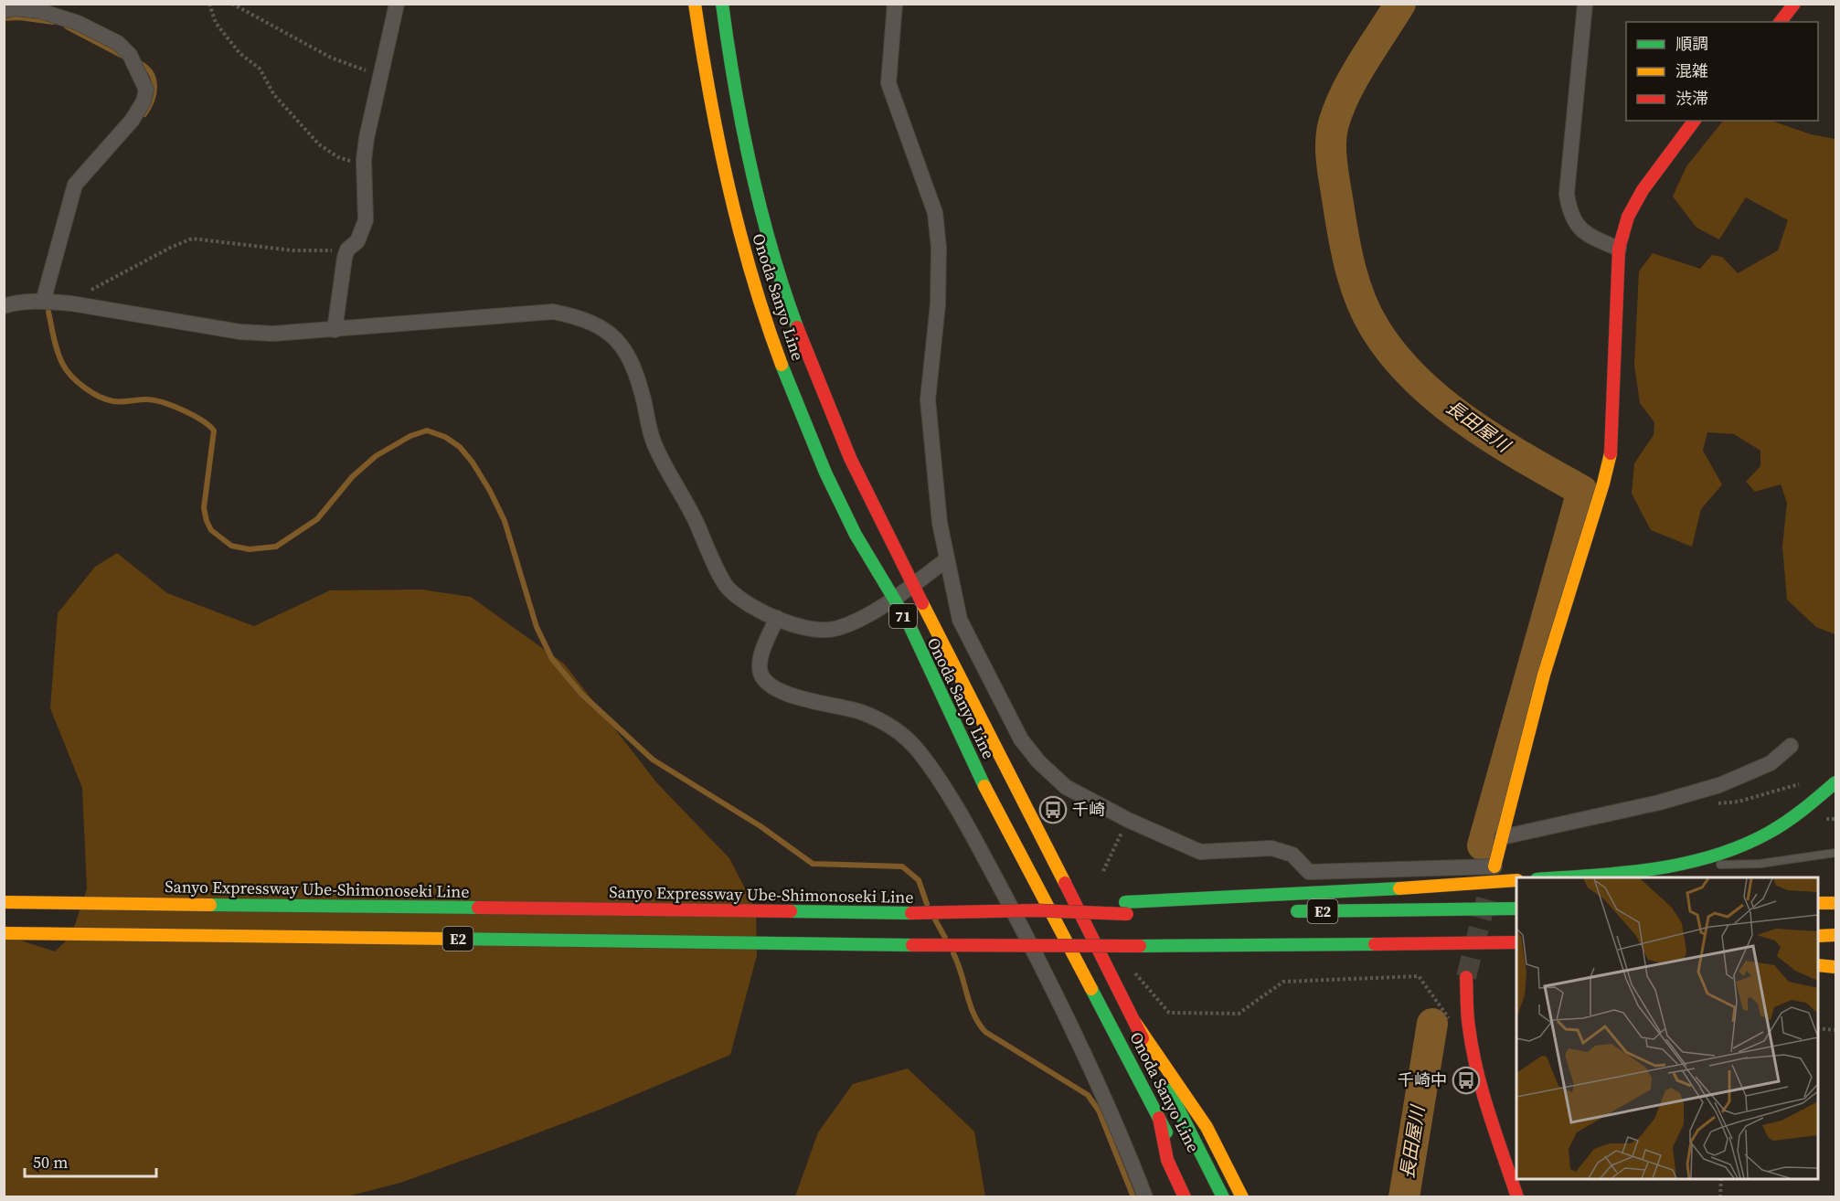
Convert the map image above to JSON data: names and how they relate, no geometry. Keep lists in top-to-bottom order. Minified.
{"streets":{"main road":["Onoda Sanyo Line","71","Sanyo Expressway Ube-Shimonoseki Line","E2"]},"water":["長田屋川"],"places":{"bus stop":["千崎","千崎中"]},"legend":["順調","混雑","渋滞"],"scale_bar":"50 m"}
